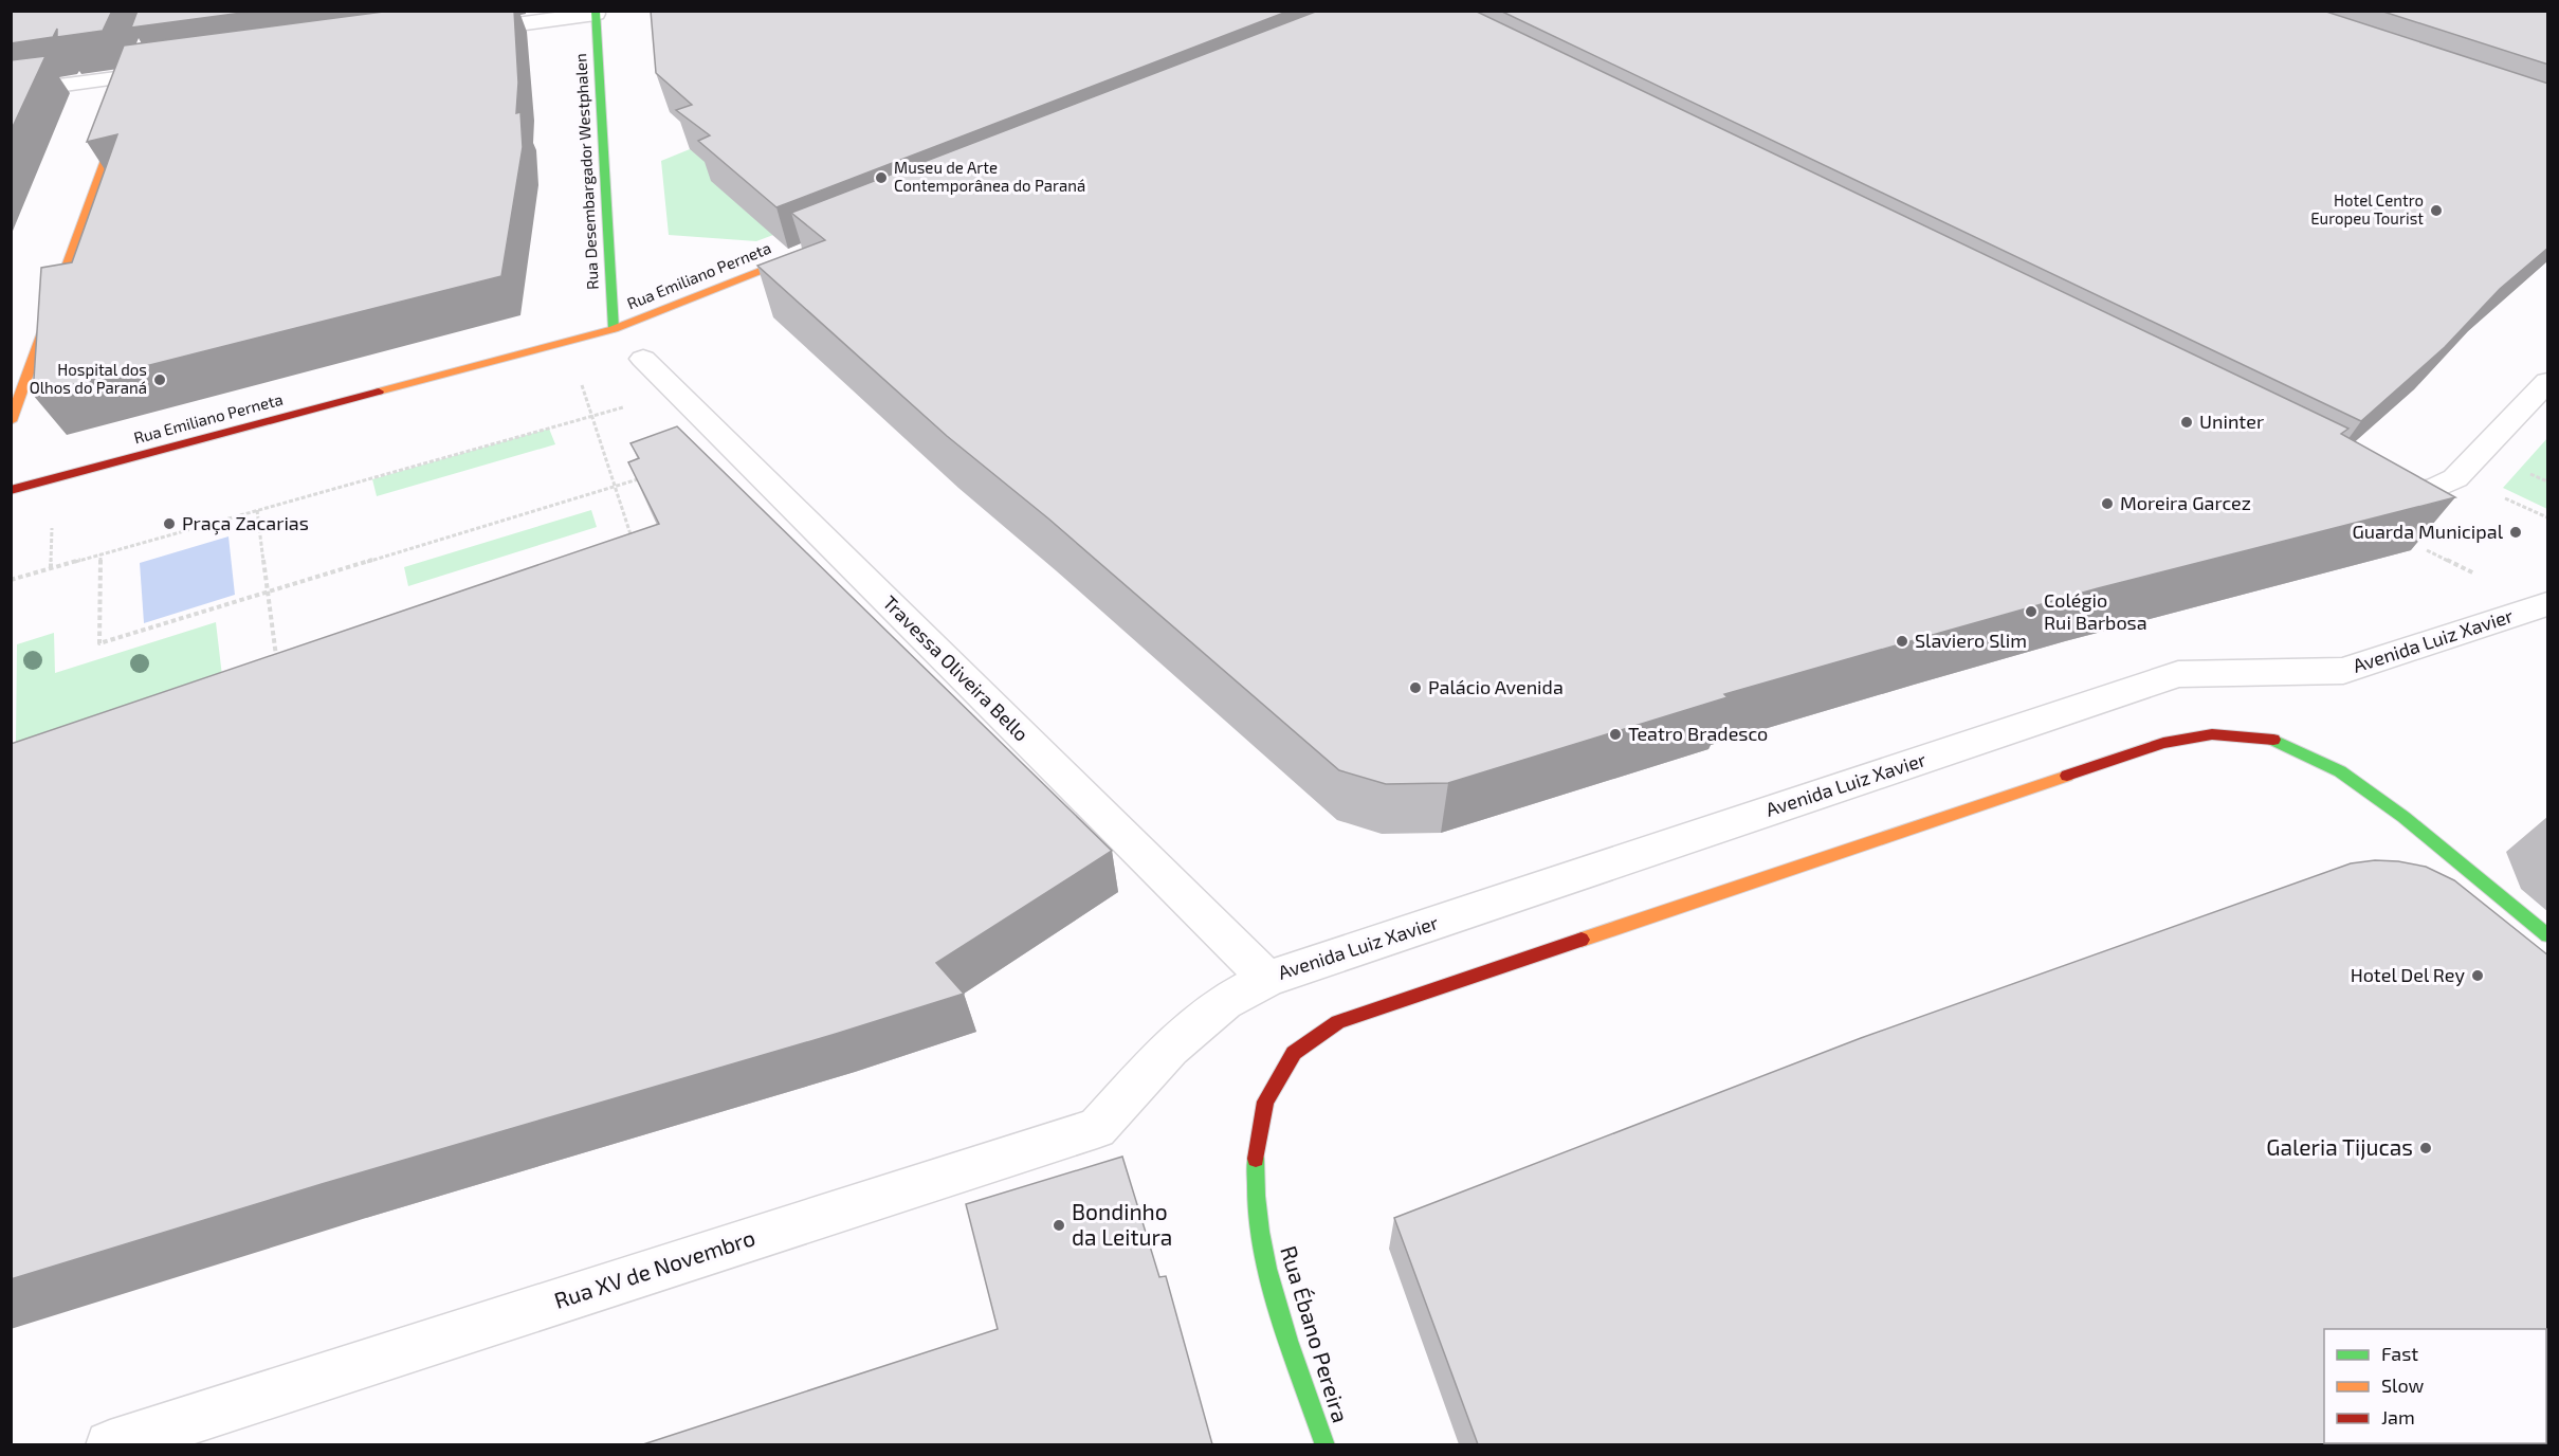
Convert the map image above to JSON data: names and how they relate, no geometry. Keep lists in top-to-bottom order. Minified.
{"streets":{"street":["Rua Desembargador Westphalen","Rua Emiliano Perneta","Avenida Luiz Xavier","Travessa Oliveira Bello","Rua XV de Novembro","Rua Ébano Pereira"]},"crossings":[["Rua Desembargador Westphalen","Rua Emiliano Perneta"],["Avenida Luiz Xavier","Travessa Oliveira Bello"],["Avenida Luiz Xavier","Rua XV de Novembro"]],"places":["Museu de Arte Contemporânea do Paraná","Hotel Centro Europeu Tourist","Hospital dos Olhos do Paraná","Uninter","Moreira Garcez","Praça Zacarias","Guarda Municipal","Colégio Rui Barbosa","Slaviero Slim","Palácio Avenida","Teatro Bradesco","Hotel Del Rey","Galeria Tijucas","Bondinho da Leitura"],"legend":["Fast","Slow","Jam"]}
